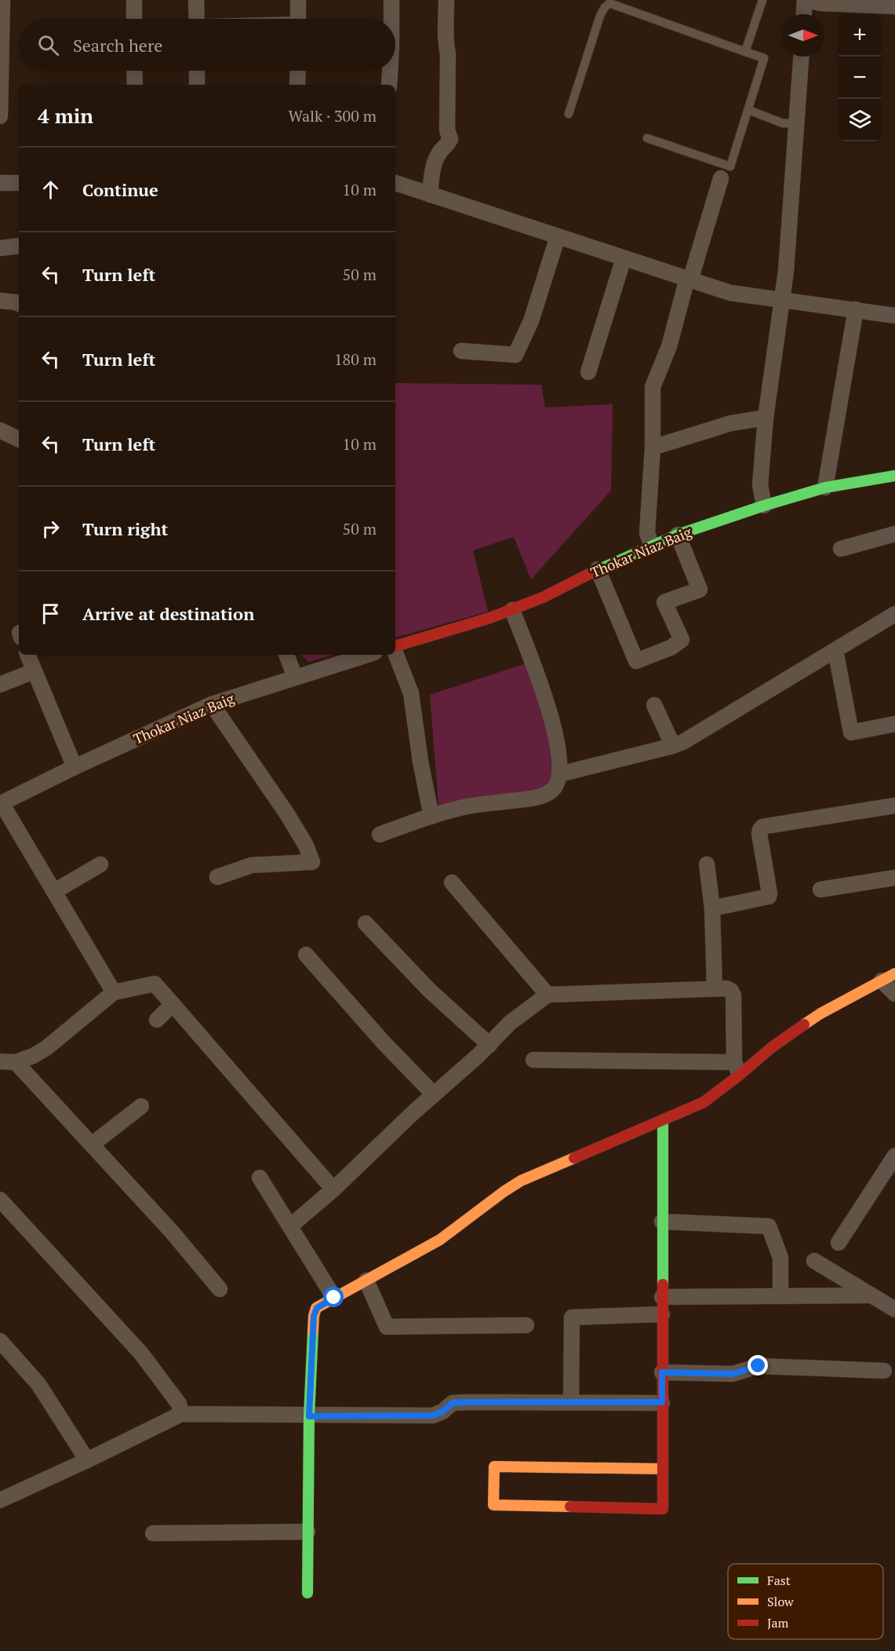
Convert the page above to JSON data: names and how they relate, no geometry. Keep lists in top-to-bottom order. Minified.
{"streets":{"street":["Thokar Niaz Baig"]},"legend":["Fast","Slow","Jam"],"north":"right","page":{"map_buttons":["+","−"],"search":"Search here","heading":["4 min","Walk · 300 m"],"list":[["Continue","10 m"],["Turn left","50 m"],["Turn left","180 m"],["Turn left","10 m"],["Turn right","50 m"],"Arrive at destination"]}}
